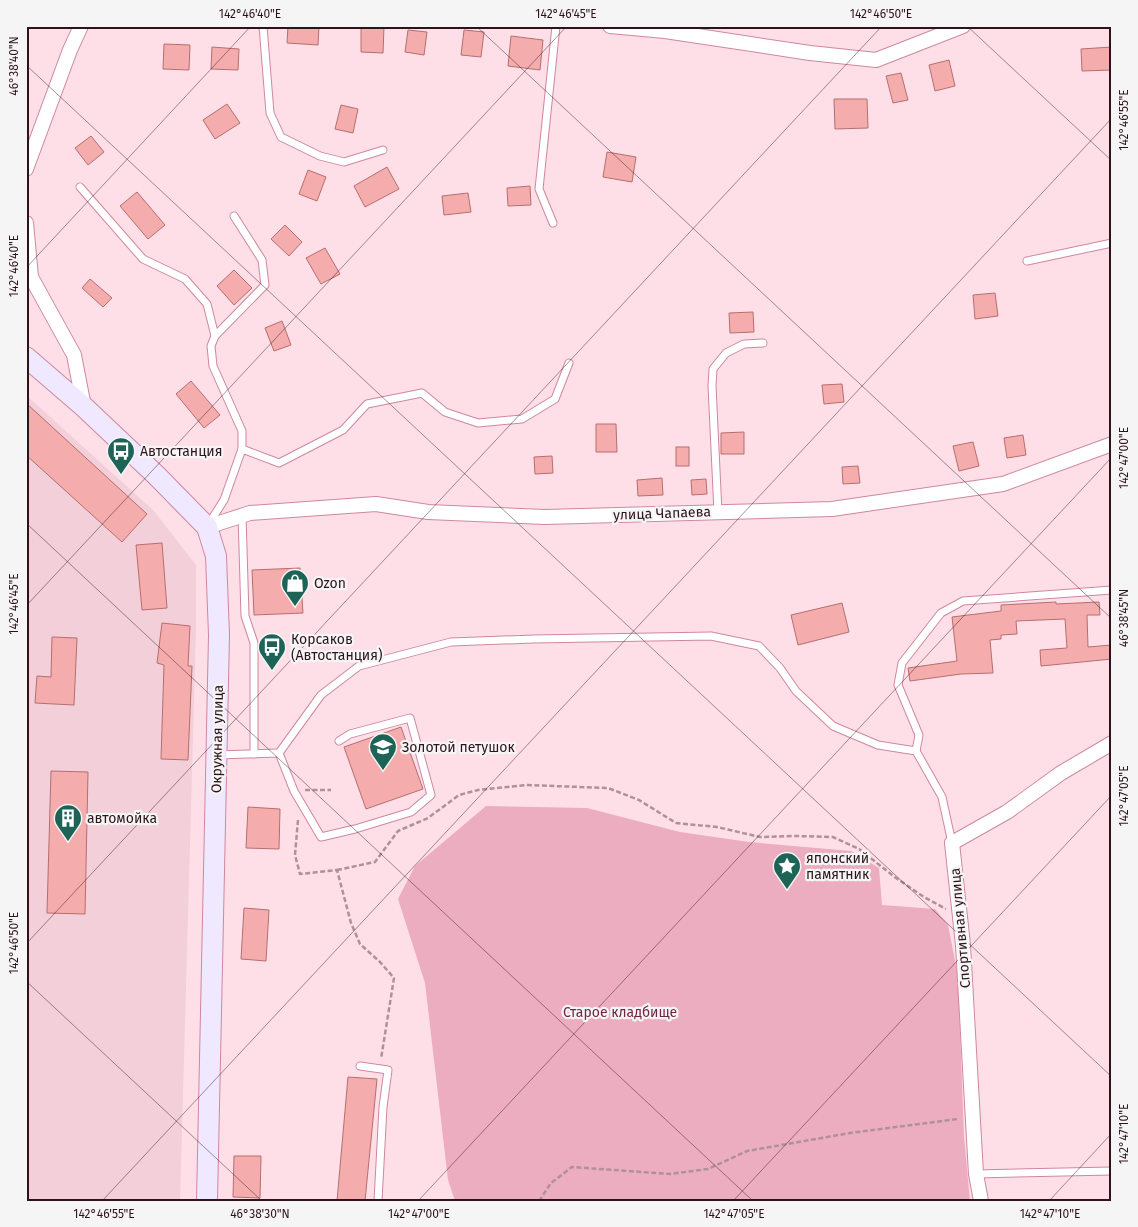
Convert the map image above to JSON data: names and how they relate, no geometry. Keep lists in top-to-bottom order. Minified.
{"streets":{"main road":["Окружная улица"],"street":["улица Чапаева","Спортивная улица"]},"crossings":[["улица Чапаева","Окружная улица"]],"parks":["Старое кладбище"],"places":{"bus stop":["Автостанция","Корсаков (Автостанция)"],"shop":["Ozon"],"school or university":["Золотой петушок"],"building":["автомойка"],"place":["японский памятник"]},"coordinates":["142°46'40\"E","142°46'45\"E","142°46'50\"E","46°38'40\"N","142°46'55\"E","142°47'00\"E","46°38'45\"N","142°47'05\"E","142°47'10\"E","46°38'30\"N"]}
